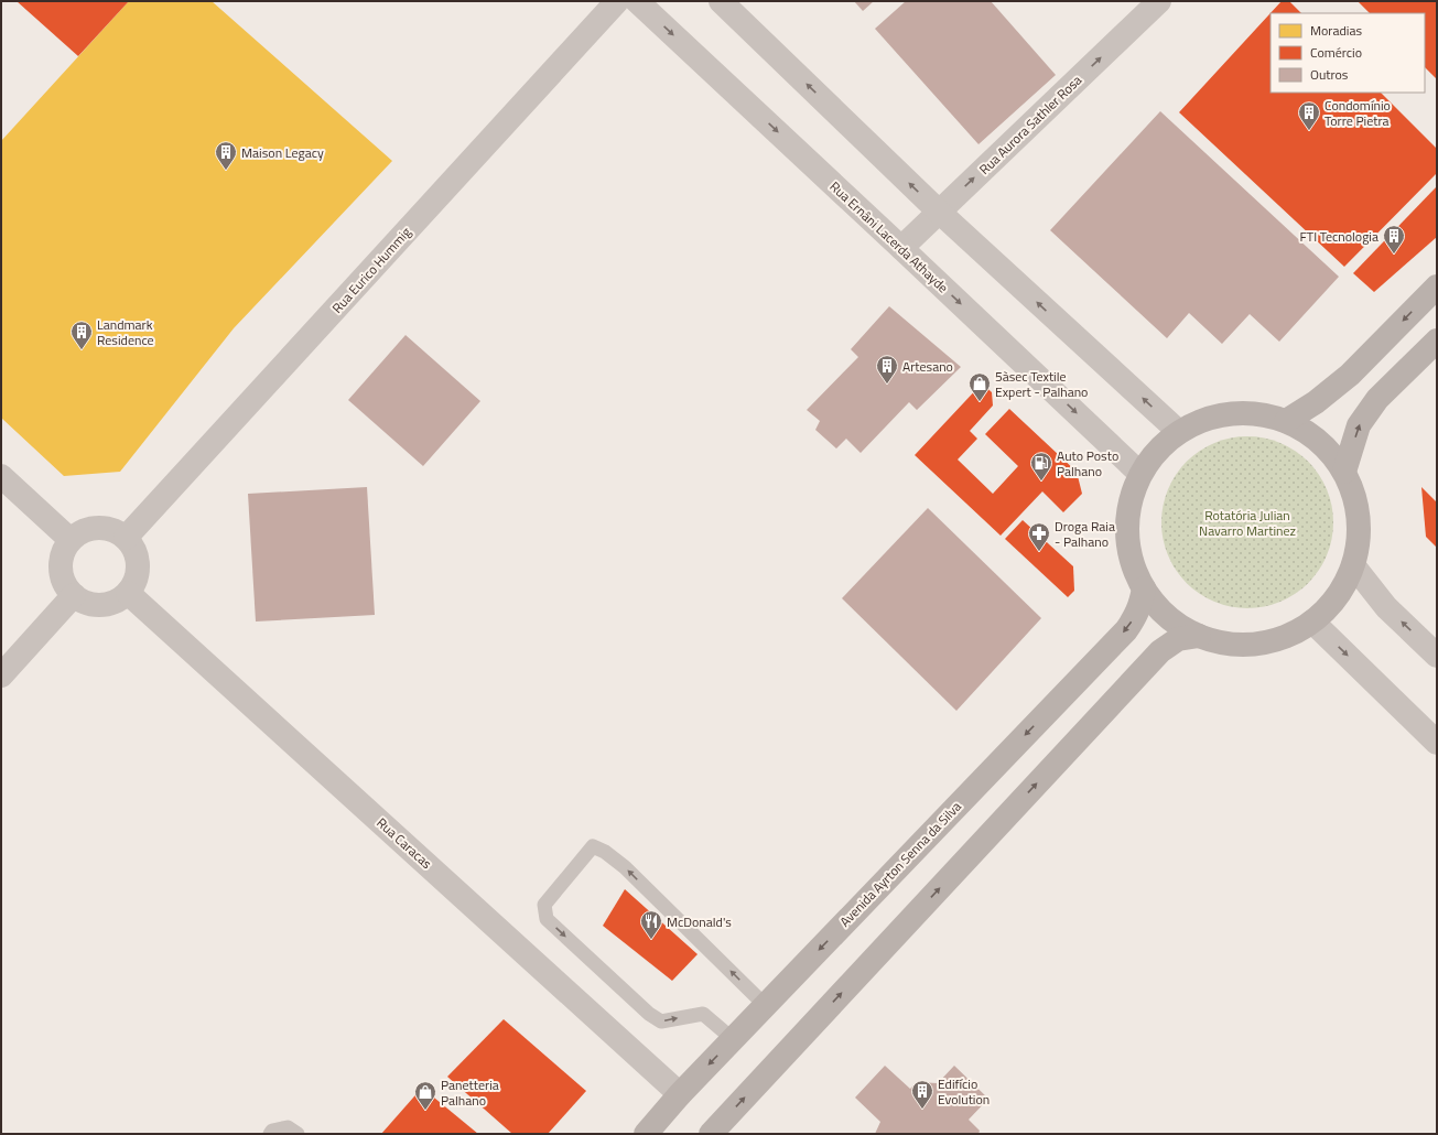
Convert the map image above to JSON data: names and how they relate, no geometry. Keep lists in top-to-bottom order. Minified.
{"streets":{"main road":["Avenida Ayrton Senna da Silva"],"street":["Rua Aurora Sathler Rosa","Rua Ernâni Lacerda Athayde","Rua Eurico Hummig","Rua Caracas"]},"crossings":[["Rua Aurora Sathler Rosa","Rua Ernâni Lacerda Athayde"],["Rua Eurico Hummig","Rua Caracas"],["Rua Caracas","Avenida Ayrton Senna da Silva"]],"one_way":["Rua Aurora Sathler Rosa"],"parks":["Rotatória Julian Navarro Martinez"],"places":{"building":["Condomínio Torre Pietra","Maison Legacy","FTI Tecnologia","Landmark Residence","Artesano","Edifício Evolution"],"shop":["5àsec Textile Expert - Palhano","Panetteria Palhano"],"fuel station":["Auto Posto Palhano"],"pharmacy":["Droga Raia - Palhano"],"restaurant":["McDonald's"]},"legend":["Moradias","Comércio","Outros"]}
